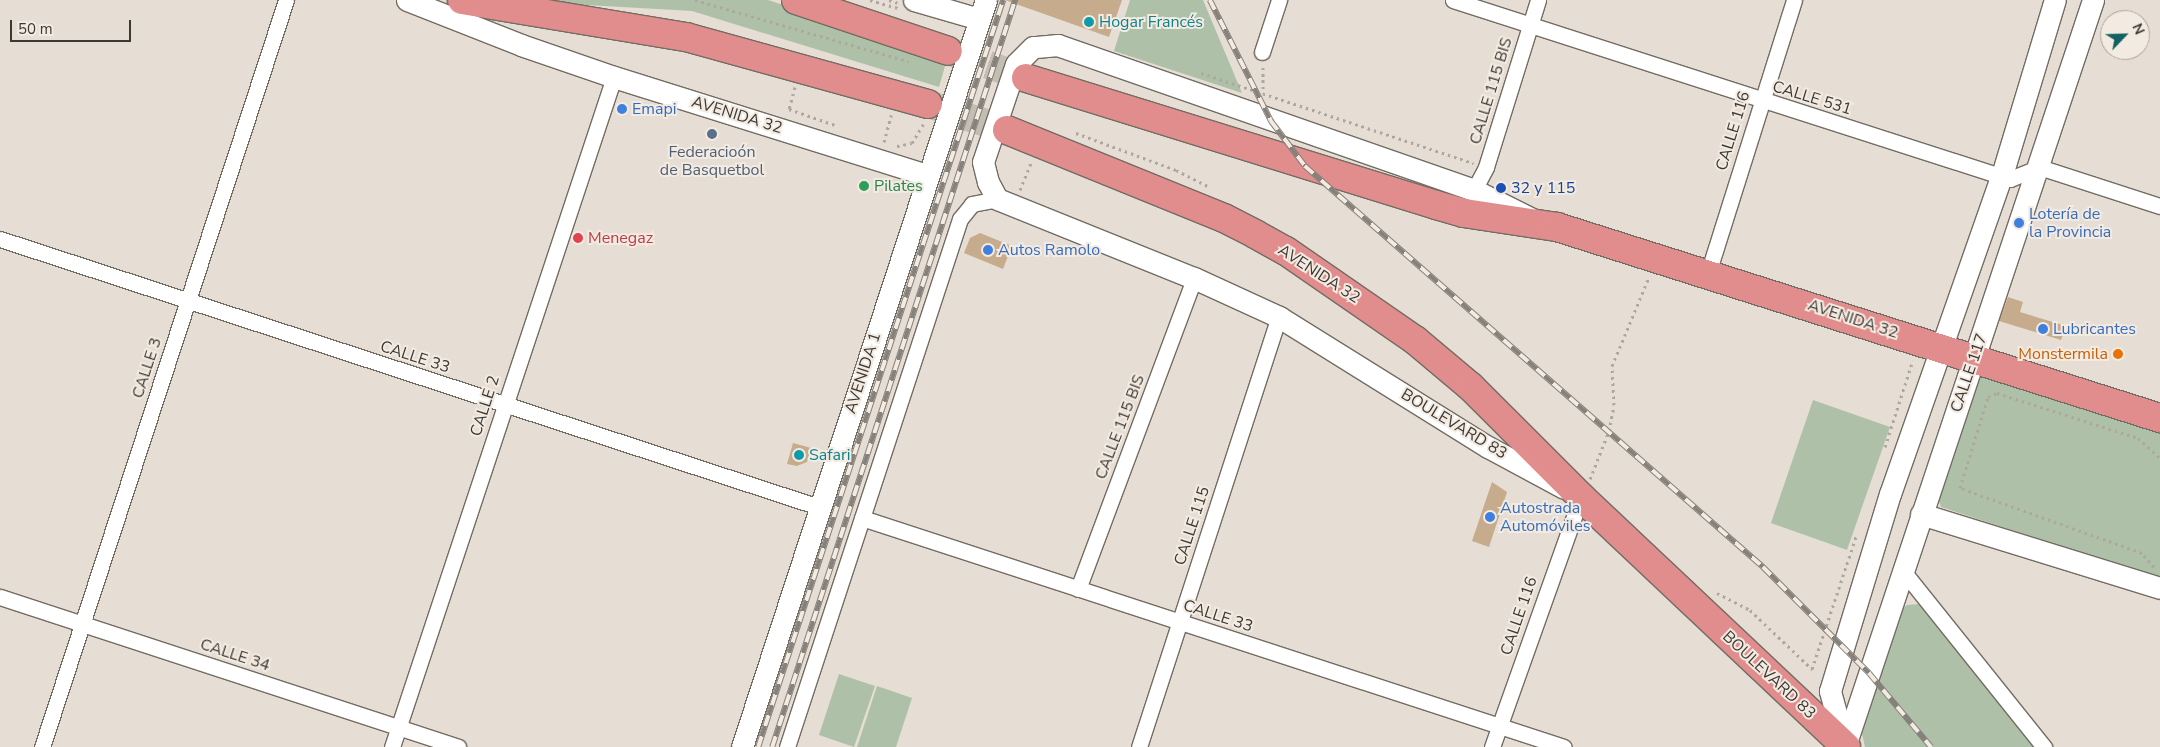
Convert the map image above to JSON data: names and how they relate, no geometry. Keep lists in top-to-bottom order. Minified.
{"streets":{"highway":["AVENIDA 32","BOULEVARD 83"],"street":["CALLE 115 BIS","CALLE 531","CALLE 116","CALLE 33","CALLE 3","AVENIDA 1","CALLE 117","CALLE 2","CALLE 115","CALLE 34"]},"crossings":[["CALLE 115 BIS","CALLE 531"],["CALLE 115 BIS","AVENIDA 32"],["CALLE 115 BIS","CALLE 33"],["CALLE 115 BIS","BOULEVARD 83"],["CALLE 531","CALLE 116"],["CALLE 531","CALLE 117"],["AVENIDA 32","CALLE 116"],["AVENIDA 32","AVENIDA 1"],["AVENIDA 32","CALLE 117"],["AVENIDA 32","CALLE 2"],["AVENIDA 32","BOULEVARD 83"],["CALLE 116","CALLE 33"],["CALLE 116","BOULEVARD 83"],["CALLE 33","CALLE 3"],["CALLE 33","AVENIDA 1"],["CALLE 33","CALLE 2"],["CALLE 33","CALLE 115"],["CALLE 3","CALLE 34"],["CALLE 117","BOULEVARD 83"],["CALLE 2","CALLE 34"],["BOULEVARD 83","CALLE 115"]],"places":["Hogar Francés","Emapi","Federacioón de Basquetbol","Pilates","32 y 115","Lotería de la Provincia","Menegaz","Autos Ramolo","Lubricantes","Monstermila","Safari","Autostrada Automóviles"],"scale_bar":"50 m","north":"top right"}
